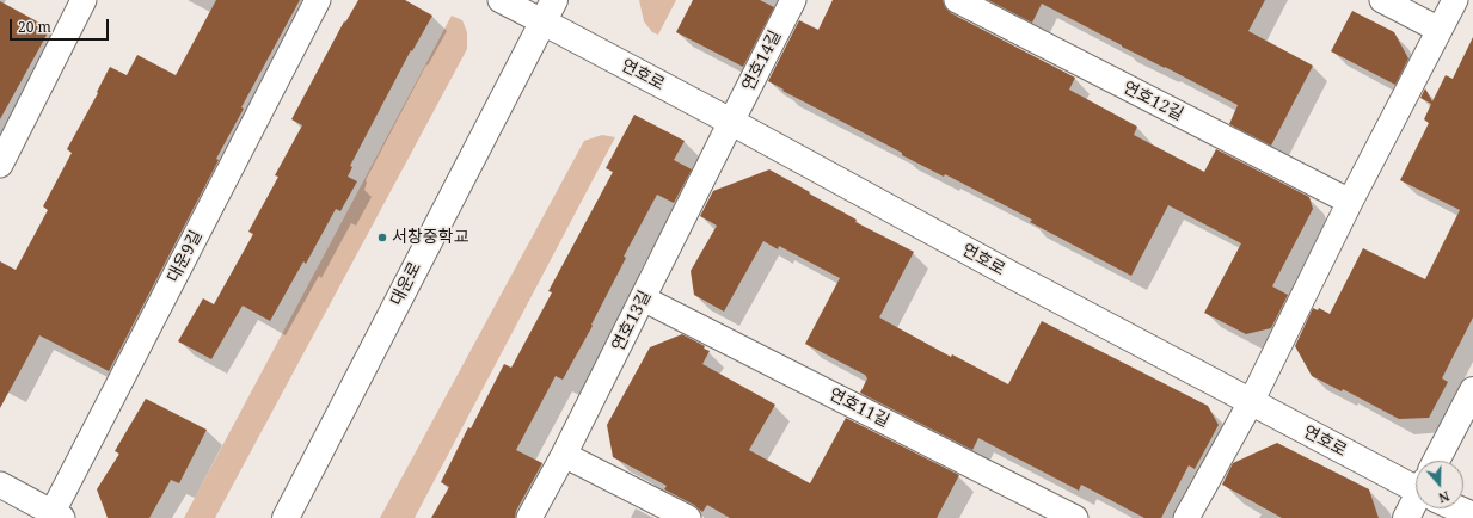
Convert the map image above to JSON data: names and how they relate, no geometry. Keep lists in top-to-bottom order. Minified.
{"streets":{"street":["연호14길","연호로","연호12길","대운9길","대운로","연호13길","연호11길"]},"crossings":[["연호14길","연호로"],["연호14길","연호13길"],["연호로","대운로"],["연호로","연호13길"],["연호13길","연호11길"]],"places":["서창중학교"],"scale_bar":"20 m","north":"bottom"}
